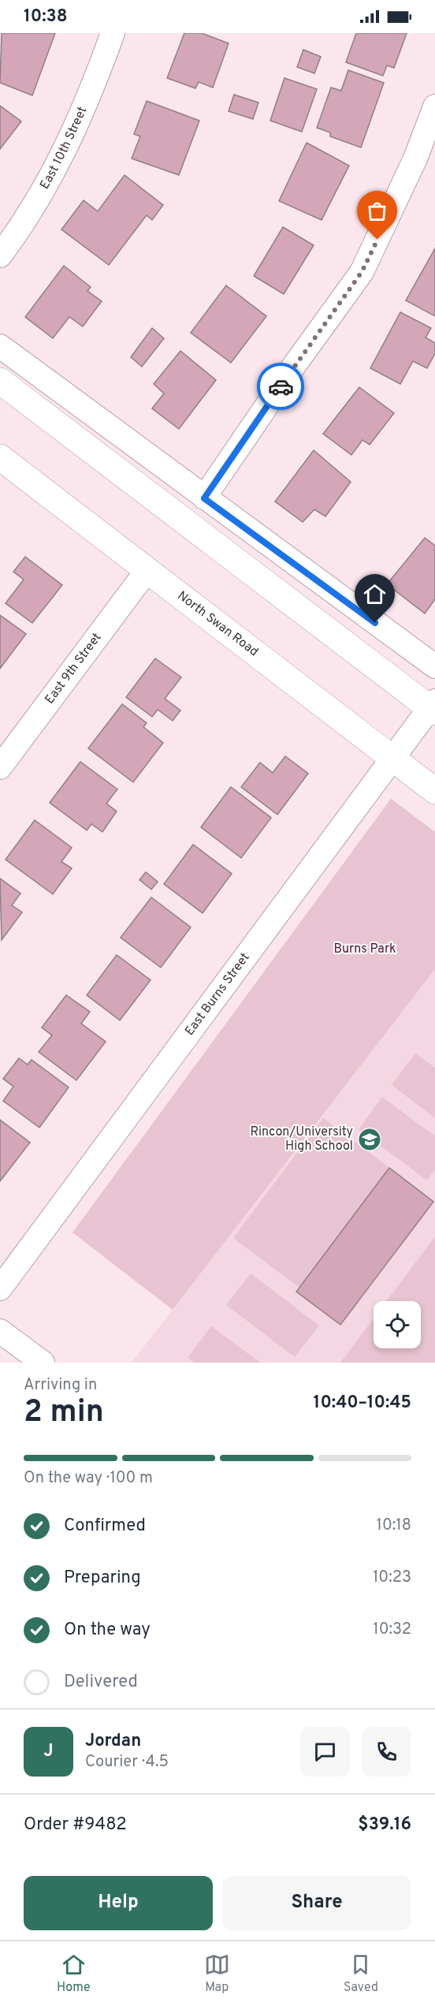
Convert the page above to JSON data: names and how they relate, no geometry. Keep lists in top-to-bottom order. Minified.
{"streets":{"main road":["North Swan Road"],"street":["East 10th Street","East 9th Street","East Burns Street"]},"crossings":[["North Swan Road","East 9th Street"],["North Swan Road","East Burns Street"]],"parks":["Burns Park"],"places":{"school or university":["Rincon/University High School"]},"page":{"status":"10:38","heading":["2 min","Arriving in","10:40–10:45"],"panel":["Jordan","Courier · 4.5","Order #9482","$39.16"],"bar":"On the way · 100 m","list":[["Confirmed","10:18"],["Preparing","10:23"],["On the way","10:32"],"Delivered"],"round":"J","buttons":["Help","Share"],"tabs":["Home","Map","Saved"]}}
